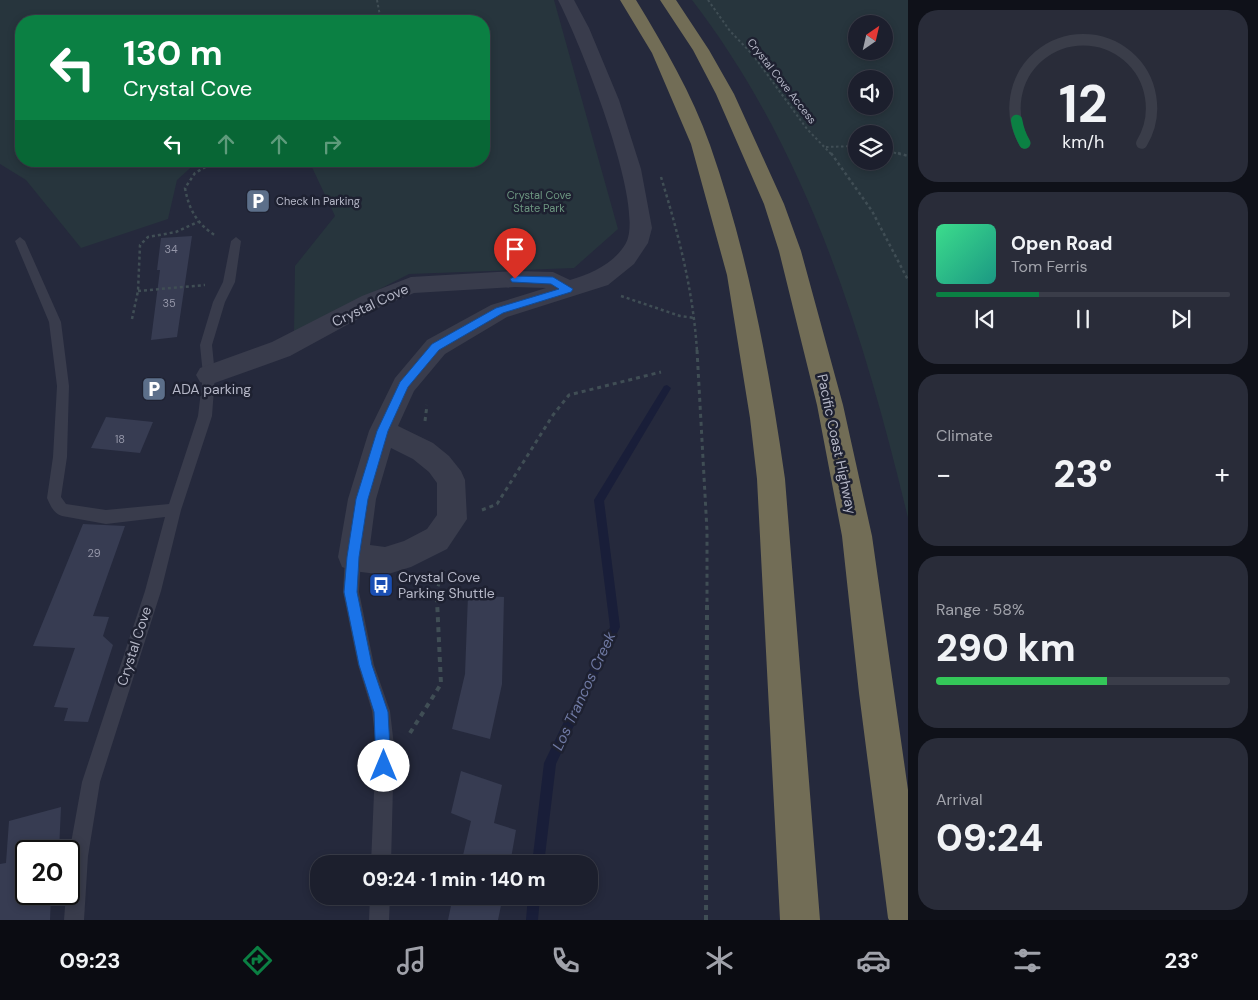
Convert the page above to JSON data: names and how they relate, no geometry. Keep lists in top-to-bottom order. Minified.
{"streets":{"highway":["Pacific Coast Highway"],"street":["Crystal Cove"],"path":["Crystal Cove Access"]},"water":["Los Trancos Creek"],"parks":["Crystal Cove State Park"],"places":{"parking":["Check In Parking","ADA parking"],"bus stop":["Crystal Cove Parking Shuttle"]},"house_numbers":["34","35","18","29"],"north":"top right","page":{"turn":["130 m","Crystal Cove"],"song":["Open Road","Tom Ferris"],"tile":["Climate",["Range · 58%","290 km"],["Arrival","09:24"]],"heat":["−","23°","+"],"limit":"20","trip":"09:24 · 1 min · 140 m","tabs":["09:23","23°"],"gauge":["12","km/h"]}}
